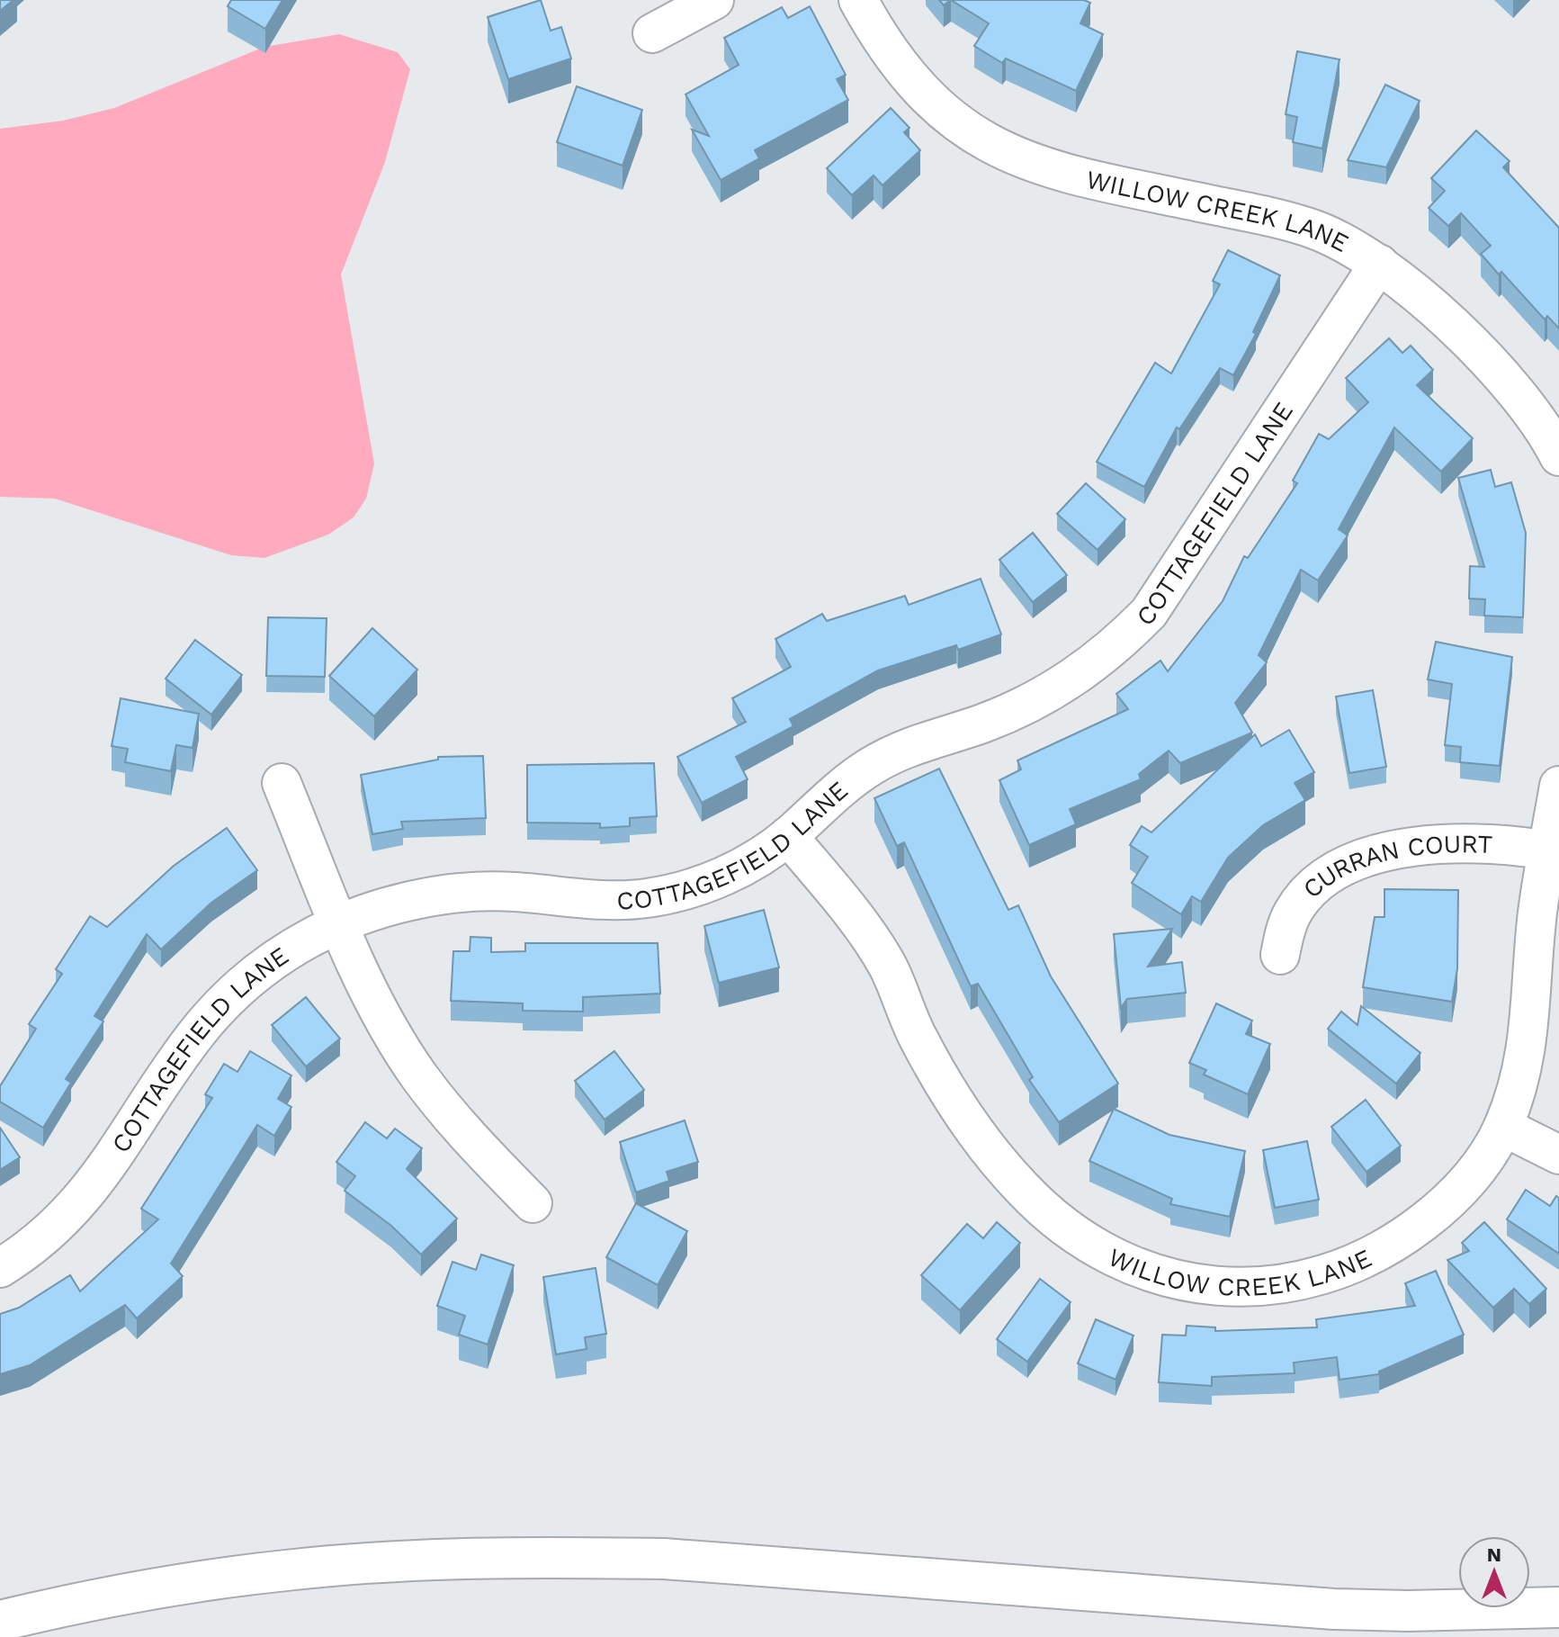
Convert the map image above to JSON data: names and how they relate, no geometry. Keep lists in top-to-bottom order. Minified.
{"streets":{"street":["WILLOW CREEK LANE","COTTAGEFIELD LANE","CURRAN COURT"]},"crossings":[["WILLOW CREEK LANE","COTTAGEFIELD LANE"],["WILLOW CREEK LANE","CURRAN COURT"]],"north":"top"}
